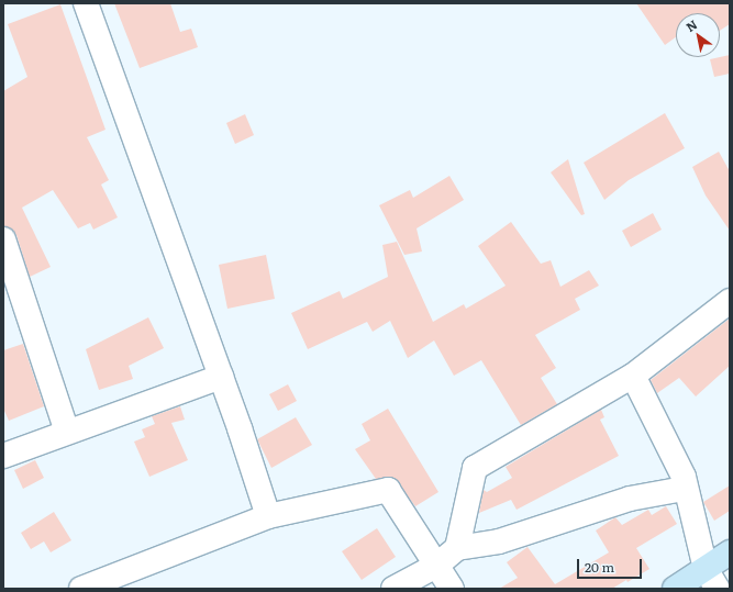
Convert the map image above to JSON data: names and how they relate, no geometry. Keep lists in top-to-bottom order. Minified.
{"scale_bar":"20 m","north":"top left"}
